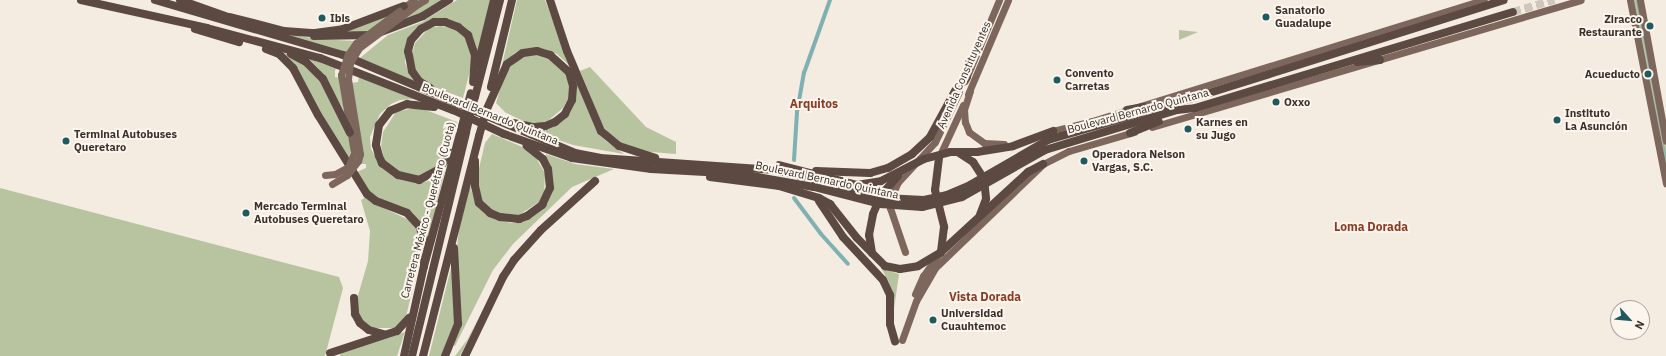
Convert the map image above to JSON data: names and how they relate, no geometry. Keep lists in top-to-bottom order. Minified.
{"streets":{"highway":["Boulevard Bernardo Quintana","Carretera México - Querétaro (Cuota)"],"main road":["Avenida Constituyentes"]},"crossings":[["Avenida Constituyentes","Boulevard Bernardo Quintana"]],"districts":["Arquitos","Loma Dorada","Vista Dorada"],"places":["Sanatorio Guadalupe","Ibis","Ziracco Restaurante","Acueducto","Convento Carretas","Oxxo","Instituto La Asunción","Karnes en su Jugo","Terminal Autobuses Queretaro","Operadora Nelson Vargas, S.C.","Mercado Terminal Autobuses Queretaro","Universidad Cuauhtemoc"],"north":"bottom right"}
